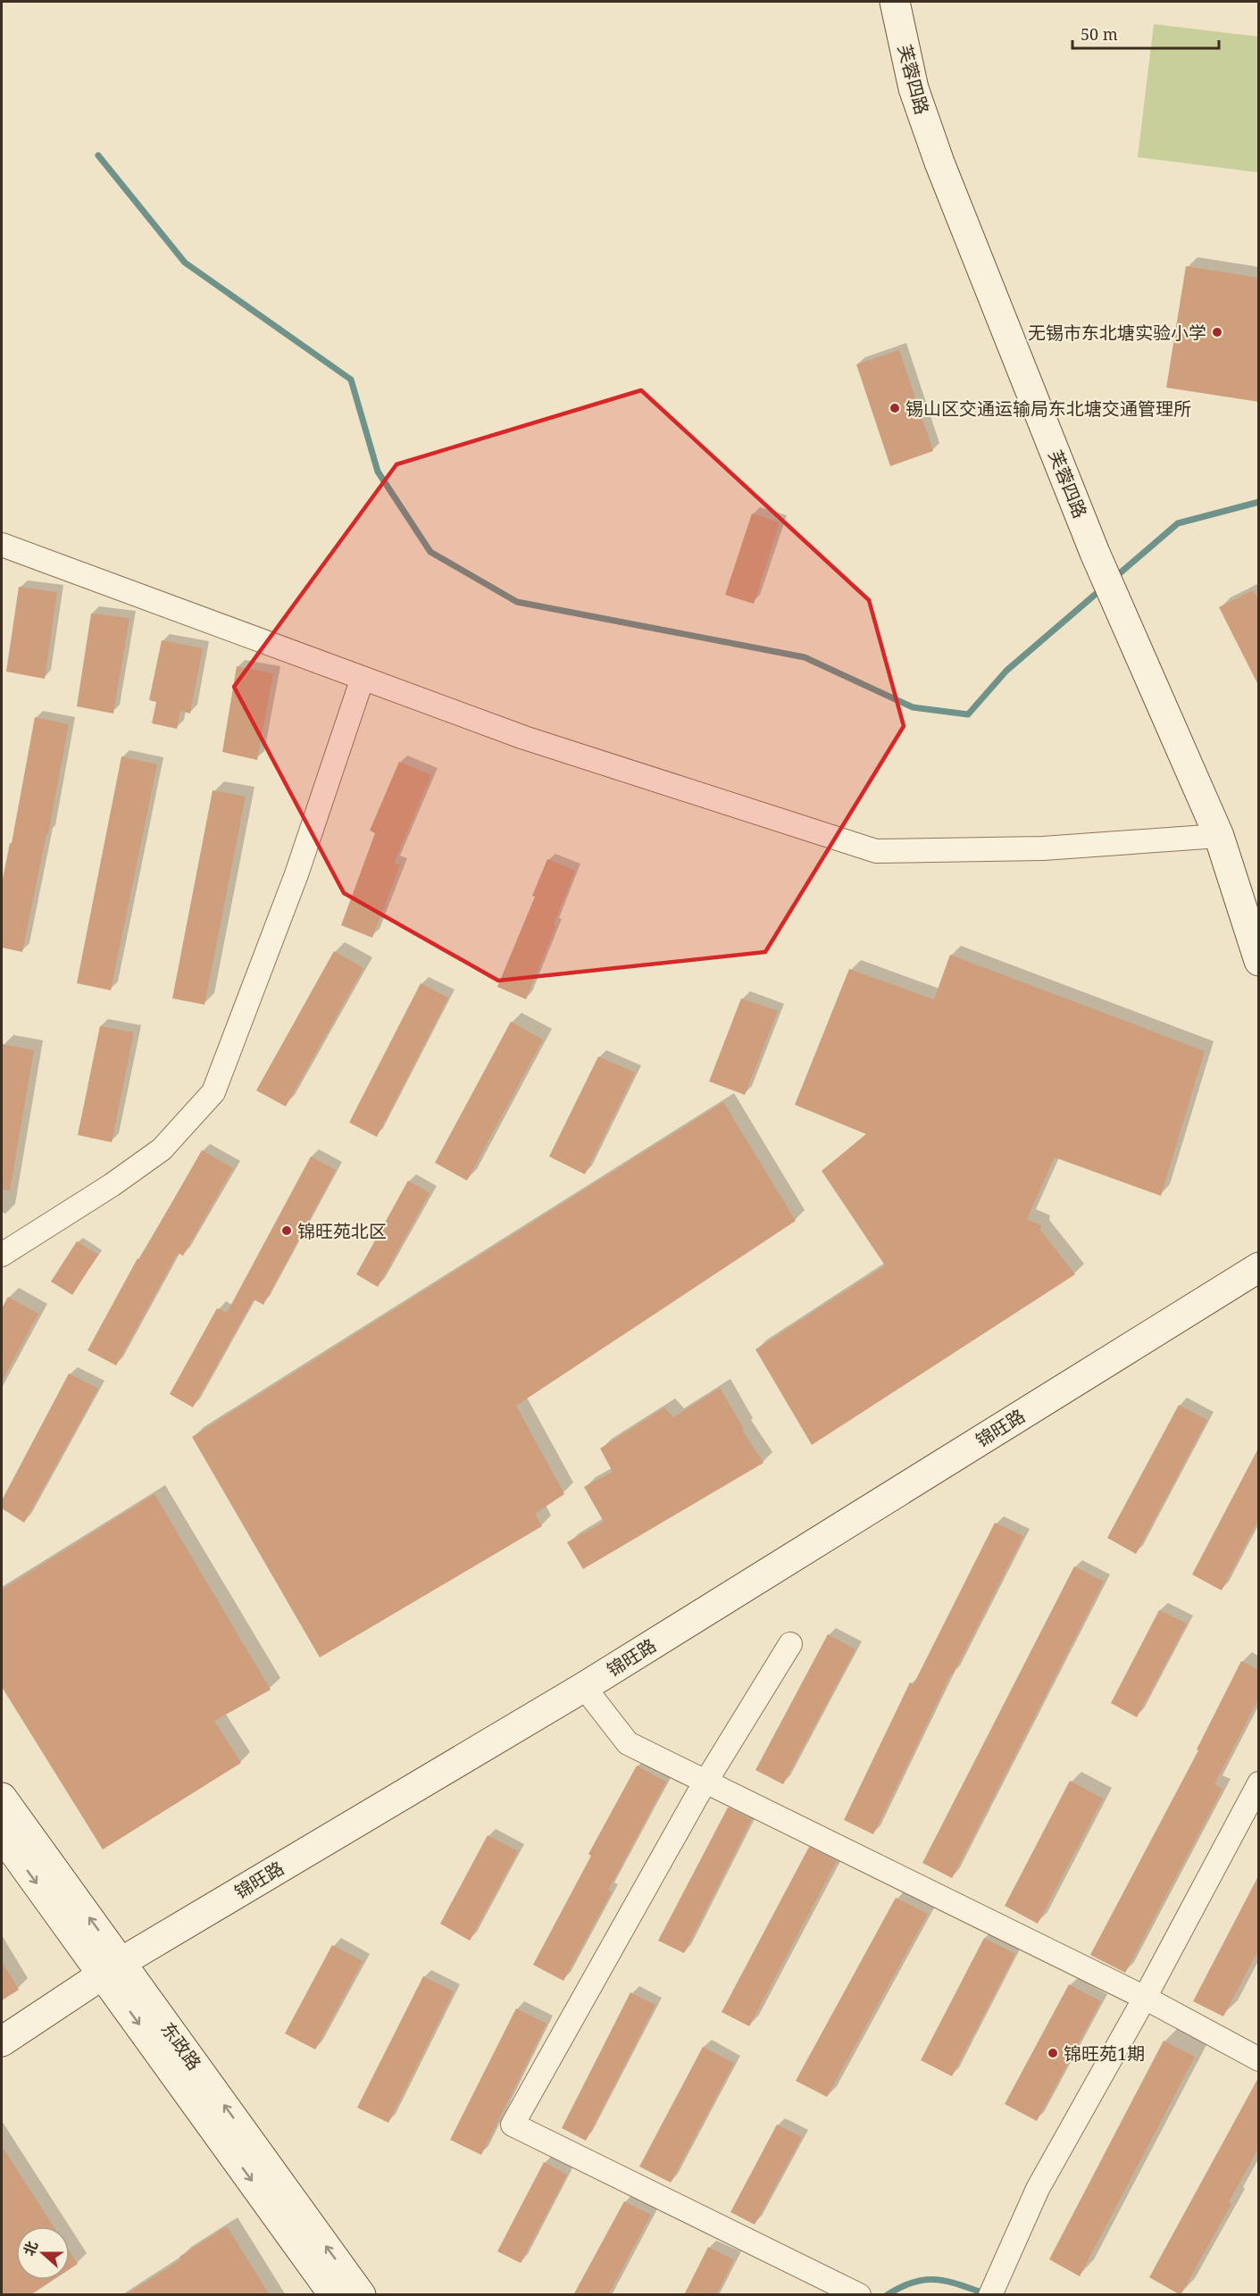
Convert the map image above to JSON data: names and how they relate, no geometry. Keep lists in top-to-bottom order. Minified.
{"streets":{"street":["芙蓉四路","锦旺路","东政路"]},"crossings":[["锦旺路","东政路"]],"places":["无锡市东北塘实验小学","锡山区交通运输局东北塘交通管理所","锦旺苑北区","锦旺苑1期"],"scale_bar":"50 m","north":"left"}
